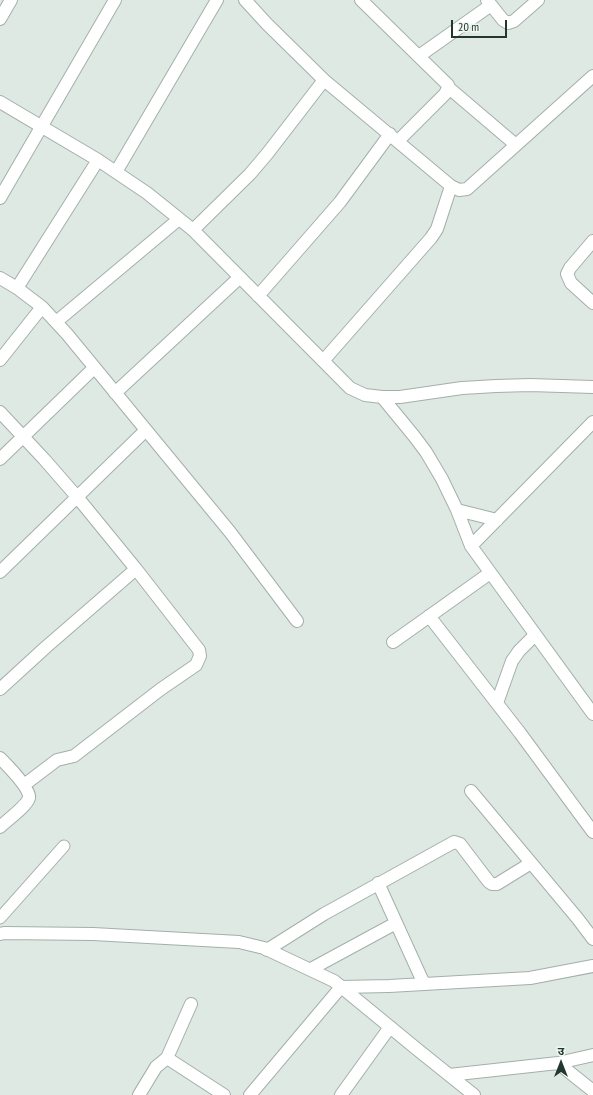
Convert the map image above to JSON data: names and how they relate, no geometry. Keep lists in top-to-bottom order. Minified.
{"scale_bar":"20 m","north":"top"}
